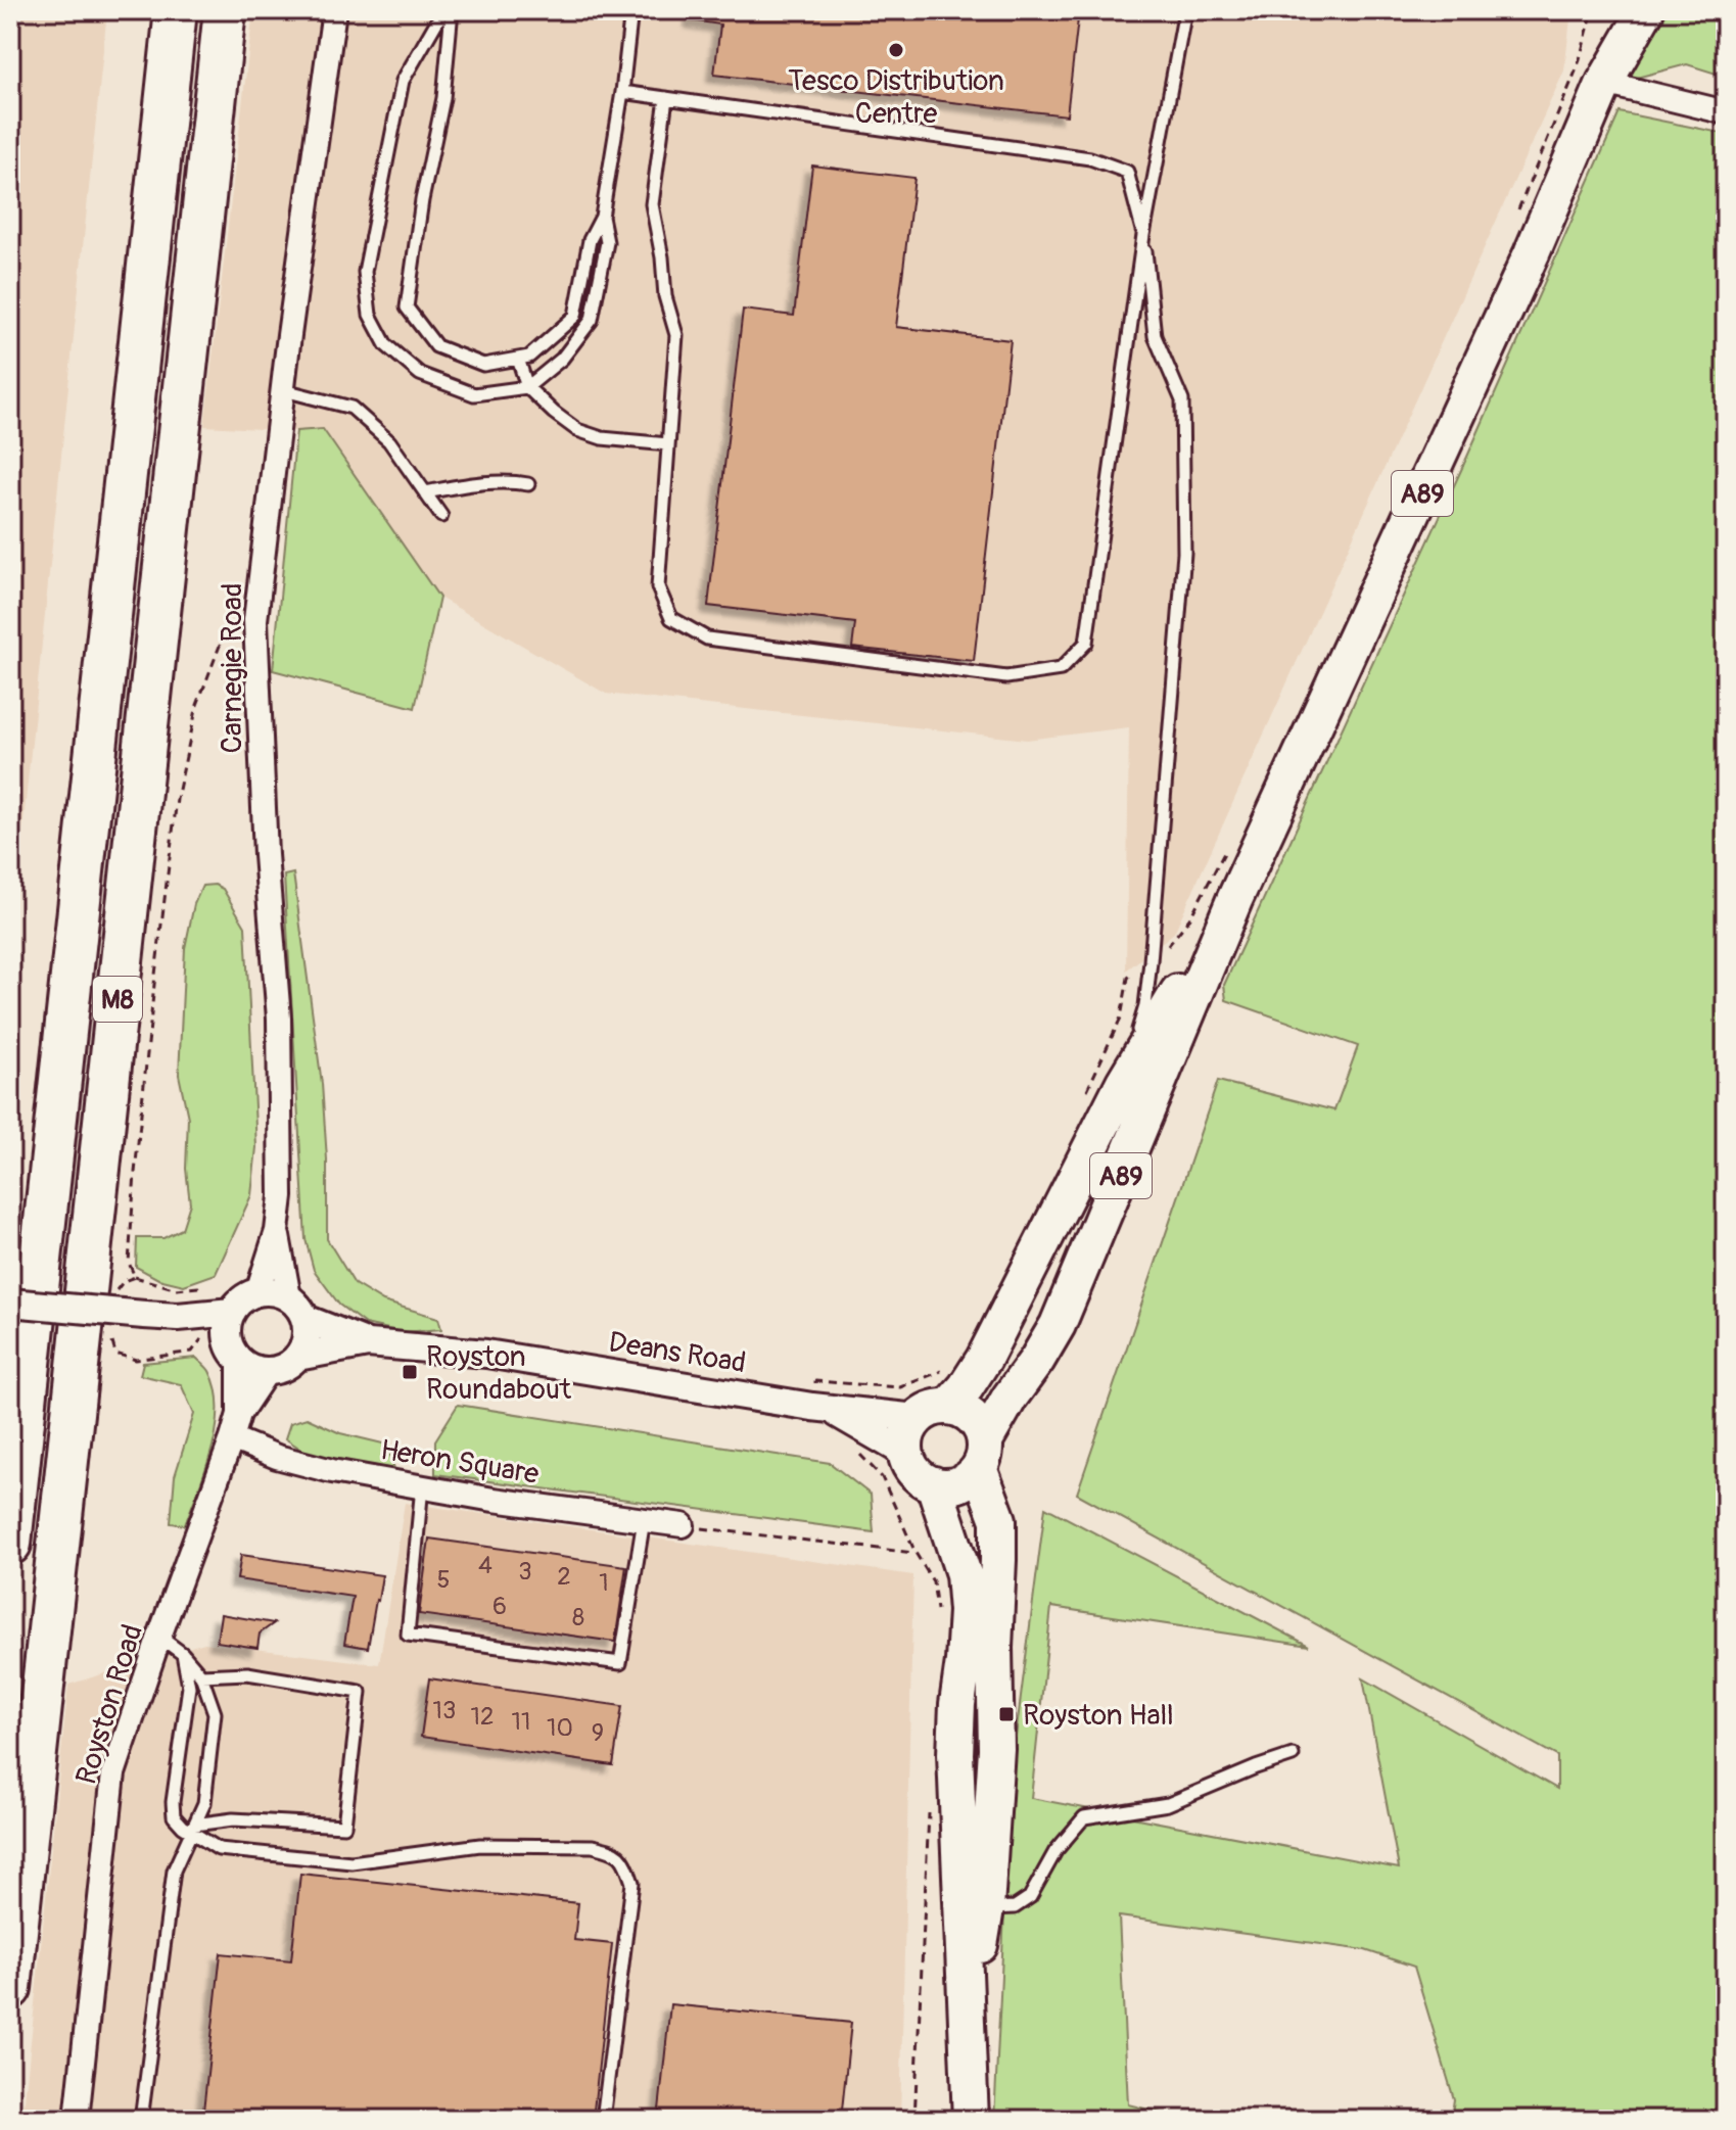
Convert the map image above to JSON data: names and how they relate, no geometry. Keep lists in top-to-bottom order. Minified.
{"streets":{"highway":["M8"],"main road":["A89"],"street":["Carnegie Road","Deans Road","Heron Square","Royston Road"]},"crossings":[["A89","Deans Road"],["Carnegie Road","Deans Road"],["Carnegie Road","Royston Road"],["Deans Road","Royston Road"],["Heron Square","Royston Road"]],"places":{"other":["Tesco Distribution Centre"],"transit":["Royston Roundabout","Royston Hall"]},"house_numbers":["4","3","2","5","1","6","8","13","12","11","10","9"]}
